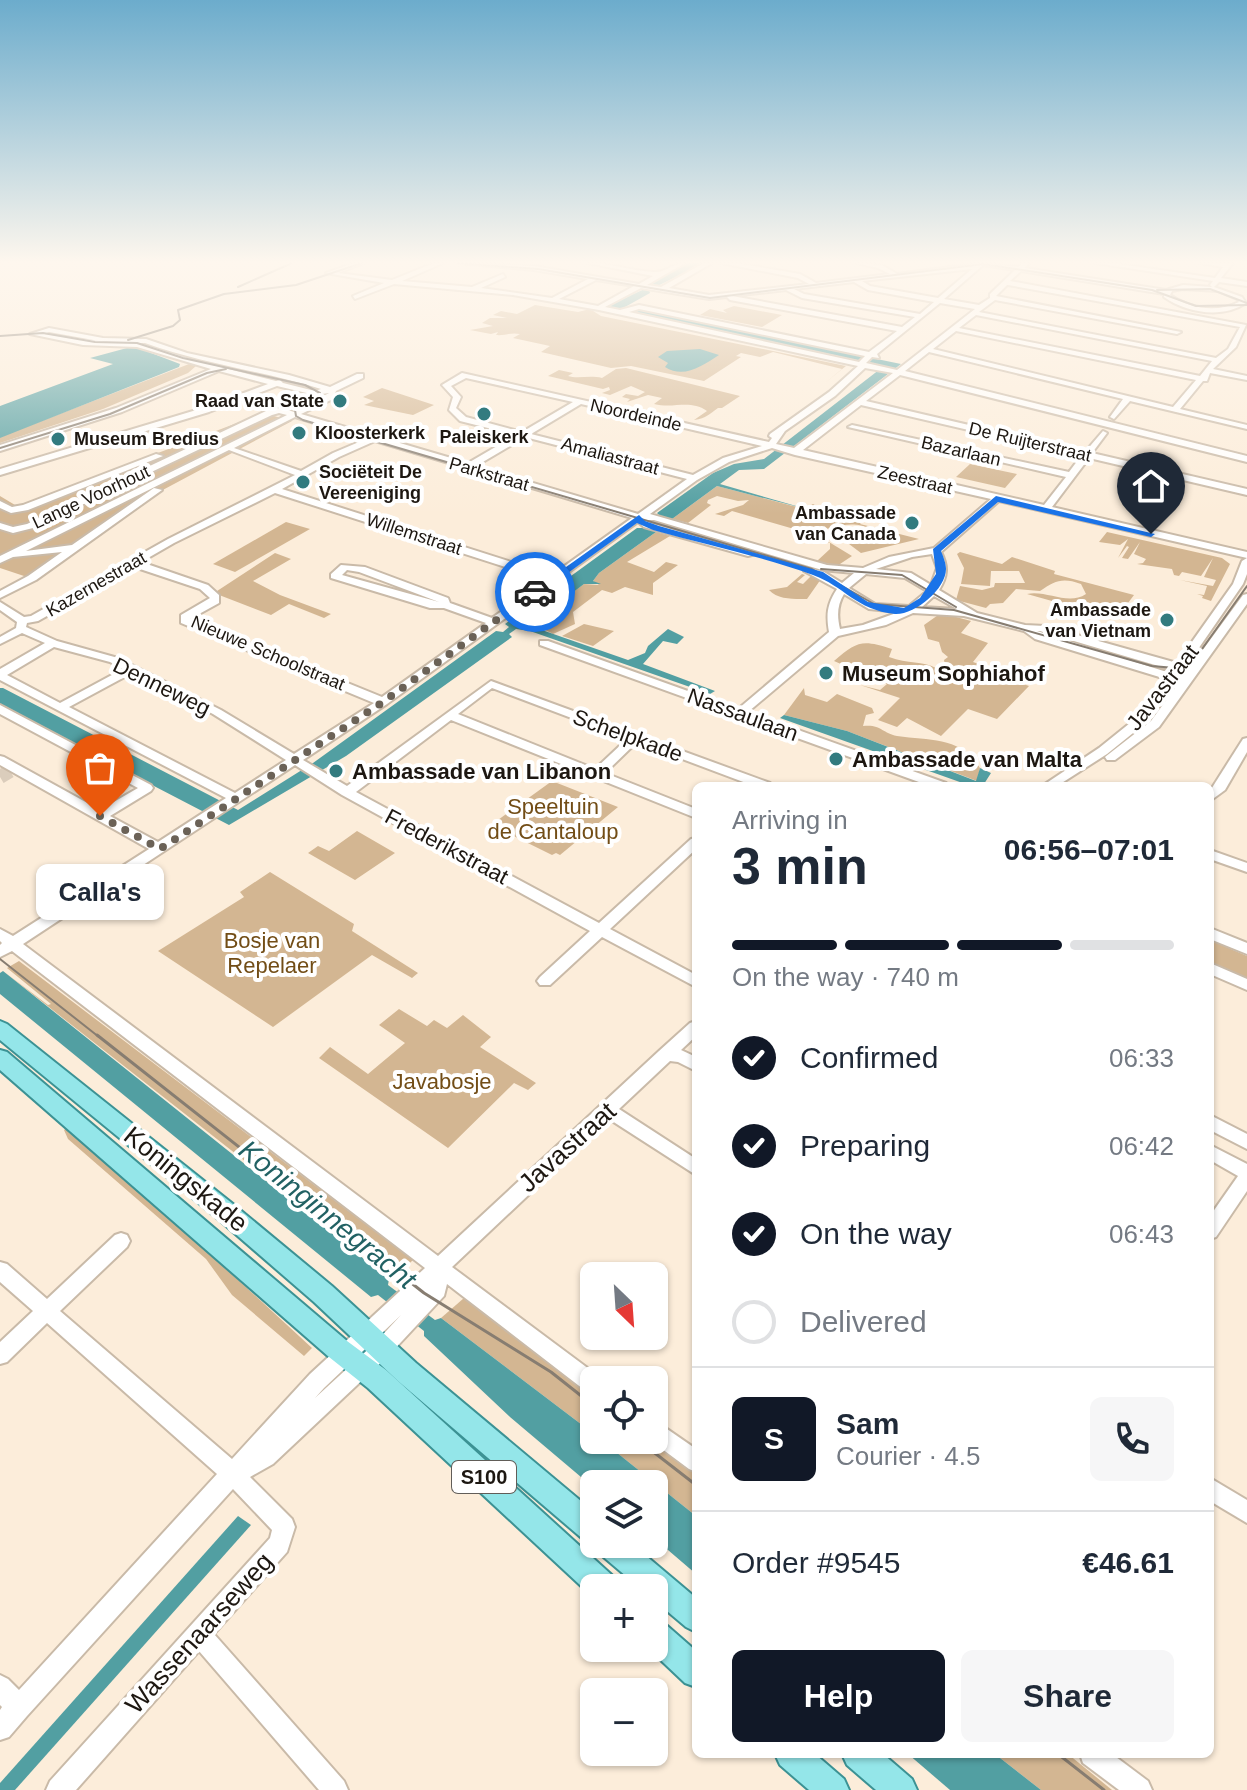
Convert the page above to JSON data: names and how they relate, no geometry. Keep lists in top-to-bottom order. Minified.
{"streets":{"main road":["Koningskade","S100"],"street":["Noordeinde","De Ruijterstraat","Bazarlaan","Amaliastraat","Parkstraat","Zeestraat","Lange Voorhout","Willemstraat","Kazernestraat","Nieuwe Schoolstraat","Denneweg","Javastraat","Nassaulaan","Schelpkade","Frederikstraat","Wassenaarseweg"]},"crossings":[["Noordeinde","Amaliastraat"],["Noordeinde","Zeestraat"],["Parkstraat","Lange Voorhout"],["Parkstraat","Kazernestraat"],["Willemstraat","Kazernestraat"],["Kazernestraat","Nieuwe Schoolstraat"],["Kazernestraat","Denneweg"],["Denneweg","Frederikstraat"],["Javastraat","Koningskade"],["Javastraat","S100"],["Koningskade","S100"]],"water":["Koninginnegracht"],"parks":["Speeltuin de Cantaloup","Bosje van Repelaer","Javabosje"],"places":["Raad van State","Paleiskerk","Kloosterkerk","Museum Bredius","Sociëteit De Vereeniging","Ambassade van Canada","Ambassade van Vietnam","Museum Sophiahof","Ambassade van Malta","Ambassade van Libanon","Calla's"],"north":"bottom right","page":{"heading":["3 min","Arriving in","06:56–07:01"],"panel":["Sam","Courier · 4.5","Order #9545","€46.61"],"bubble":"Calla's","bar":"On the way · 740 m","list":[["Confirmed","06:33"],["Preparing","06:42"],["On the way","06:43"],"Delivered"],"map_buttons":["+","−"],"round":"S","buttons":["Help","Share"]}}
